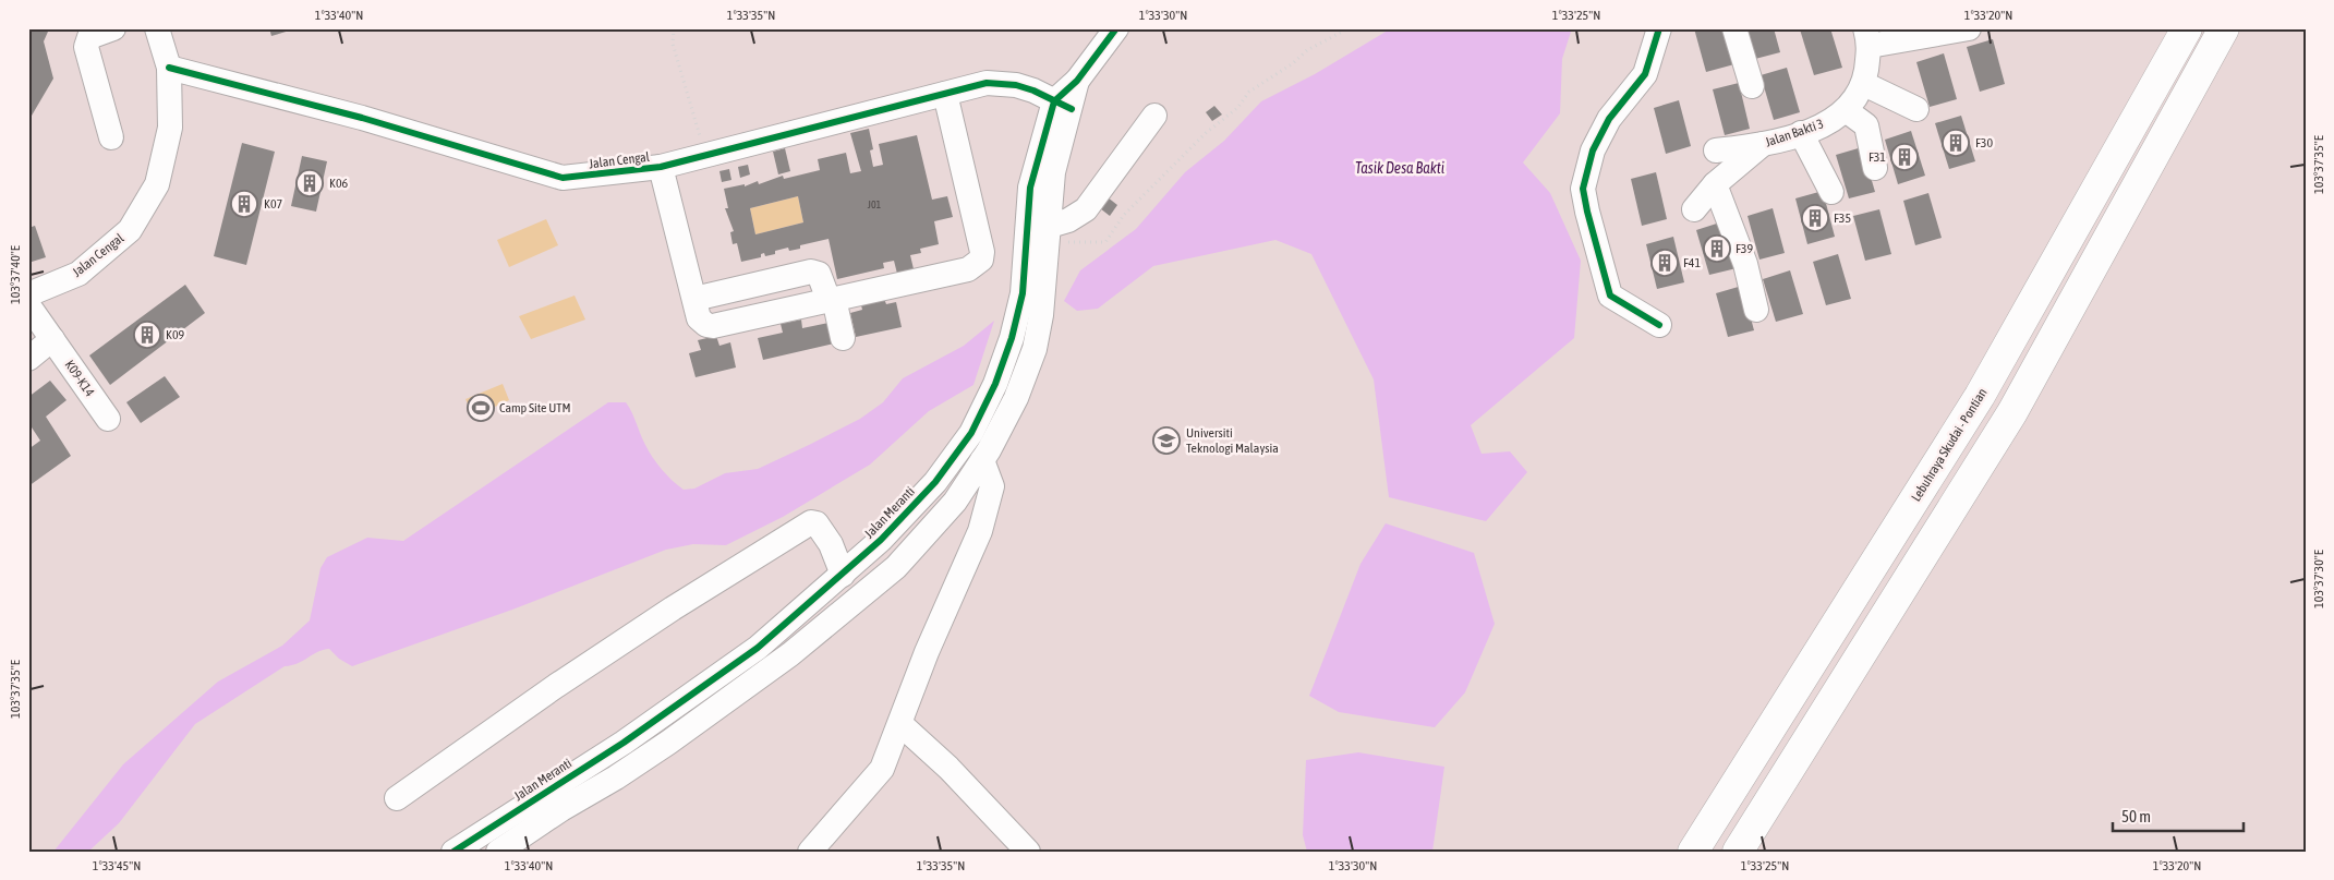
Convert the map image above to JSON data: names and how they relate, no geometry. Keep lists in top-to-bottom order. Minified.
{"streets":{"highway":["Lebuhraya Skudai - Pontian"],"street":["Jalan Bakti 3","Jalan Cengal","K09-K14","Jalan Meranti"]},"crossings":[["Jalan Cengal","Jalan Meranti"]],"water":["Tasik Desa Bakti"],"places":{"building":["F30","F31","K06","K07","F35","F39","F41","K09"],"sports":["Camp Site UTM"],"school or university":["Universiti Teknologi Malaysia"]},"house_numbers":["J01"],"scale_bar":"50 m","coordinates":["1°33'40\"N","1°33'35\"N","1°33'30\"N","1°33'25\"N","1°33'20\"N","103°37'35\"E","103°37'40\"E","103°37'30\"E","1°33'45\"N"]}
